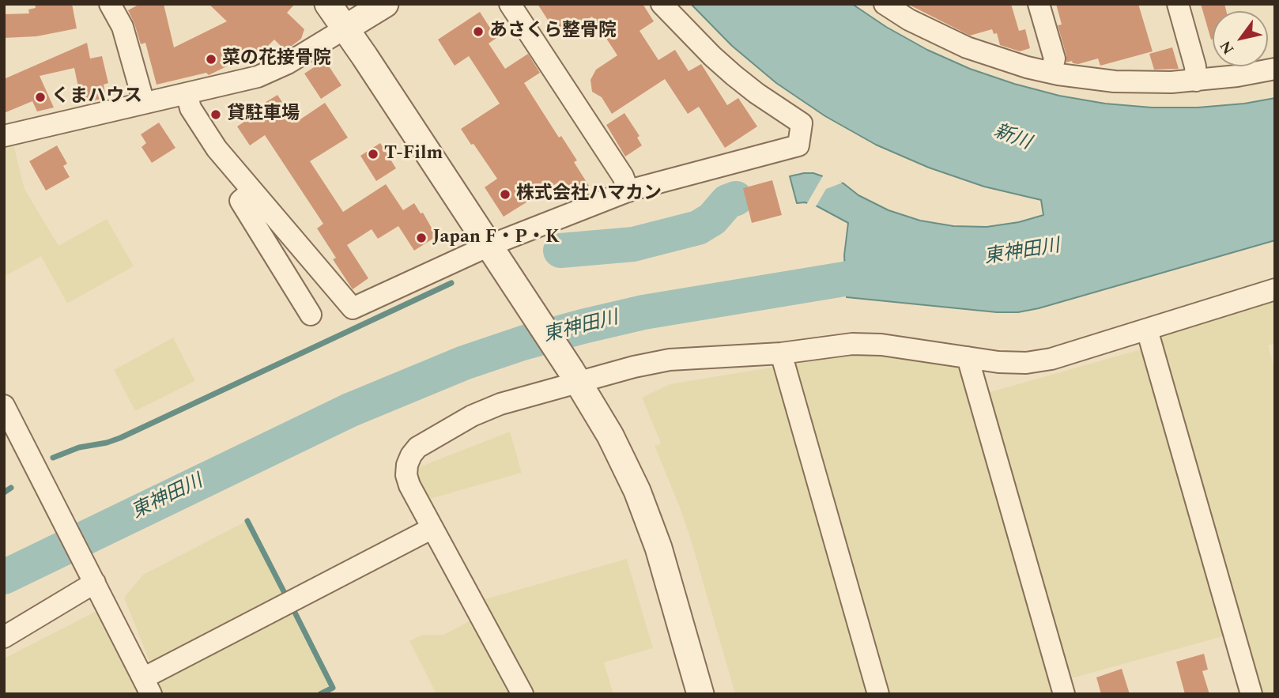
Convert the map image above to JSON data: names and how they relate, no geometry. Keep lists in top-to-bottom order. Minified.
{"water":["新川","東神田川"],"places":["あさくら整骨院","菜の花接骨院","くまハウス","貸駐車場","T-Film","株式会社ハマカン","Japan F・P・K"],"north":"bottom left"}
